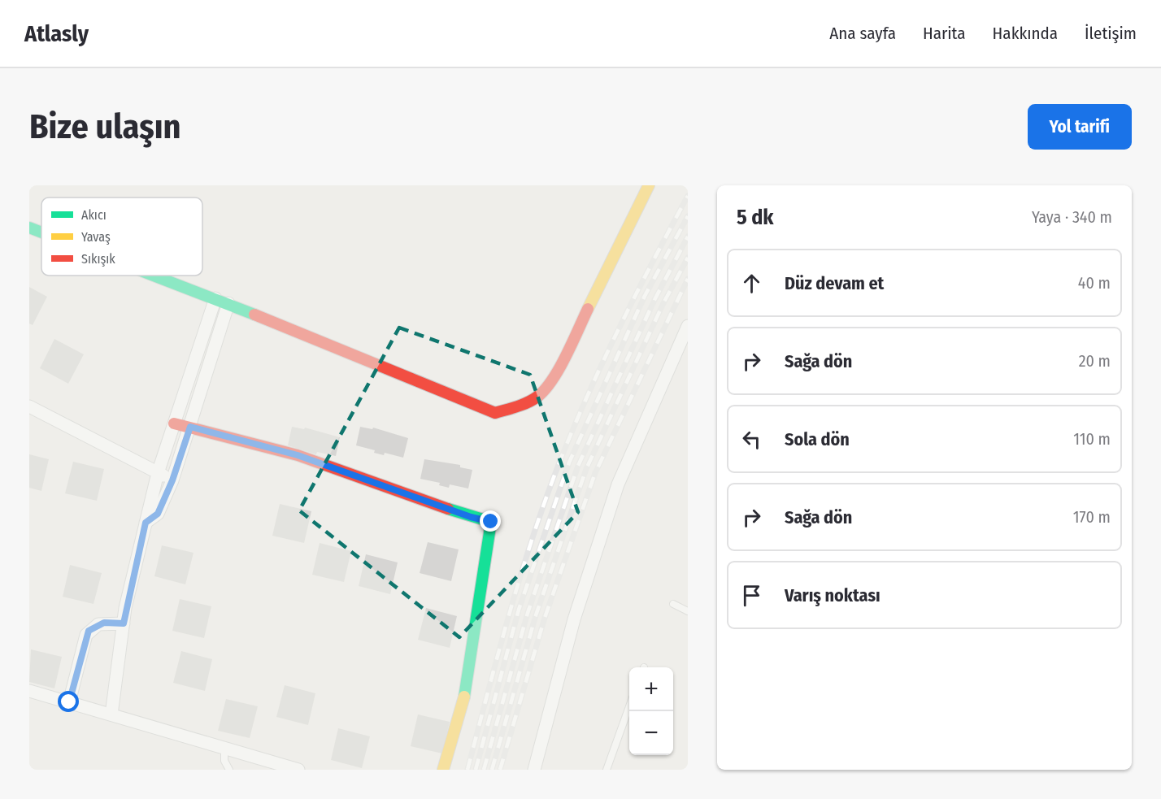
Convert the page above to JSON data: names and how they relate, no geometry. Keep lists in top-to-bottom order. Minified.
{"legend":["Akıcı","Yavaş","Sıkışık"],"page":{"header":"Atlasly","nav":["Ana sayfa","Harita","Hakkında","İletişim"],"buttons":"Yol tarifi","title":"Bize ulaşın","heading":["5 dk","Yaya · 340 m"],"list":[["Düz devam et","40 m"],["Sağa dön","20 m"],["Sola dön","110 m"],["Sağa dön","170 m"],"Varış noktası"],"map_buttons":["+","−"]}}
